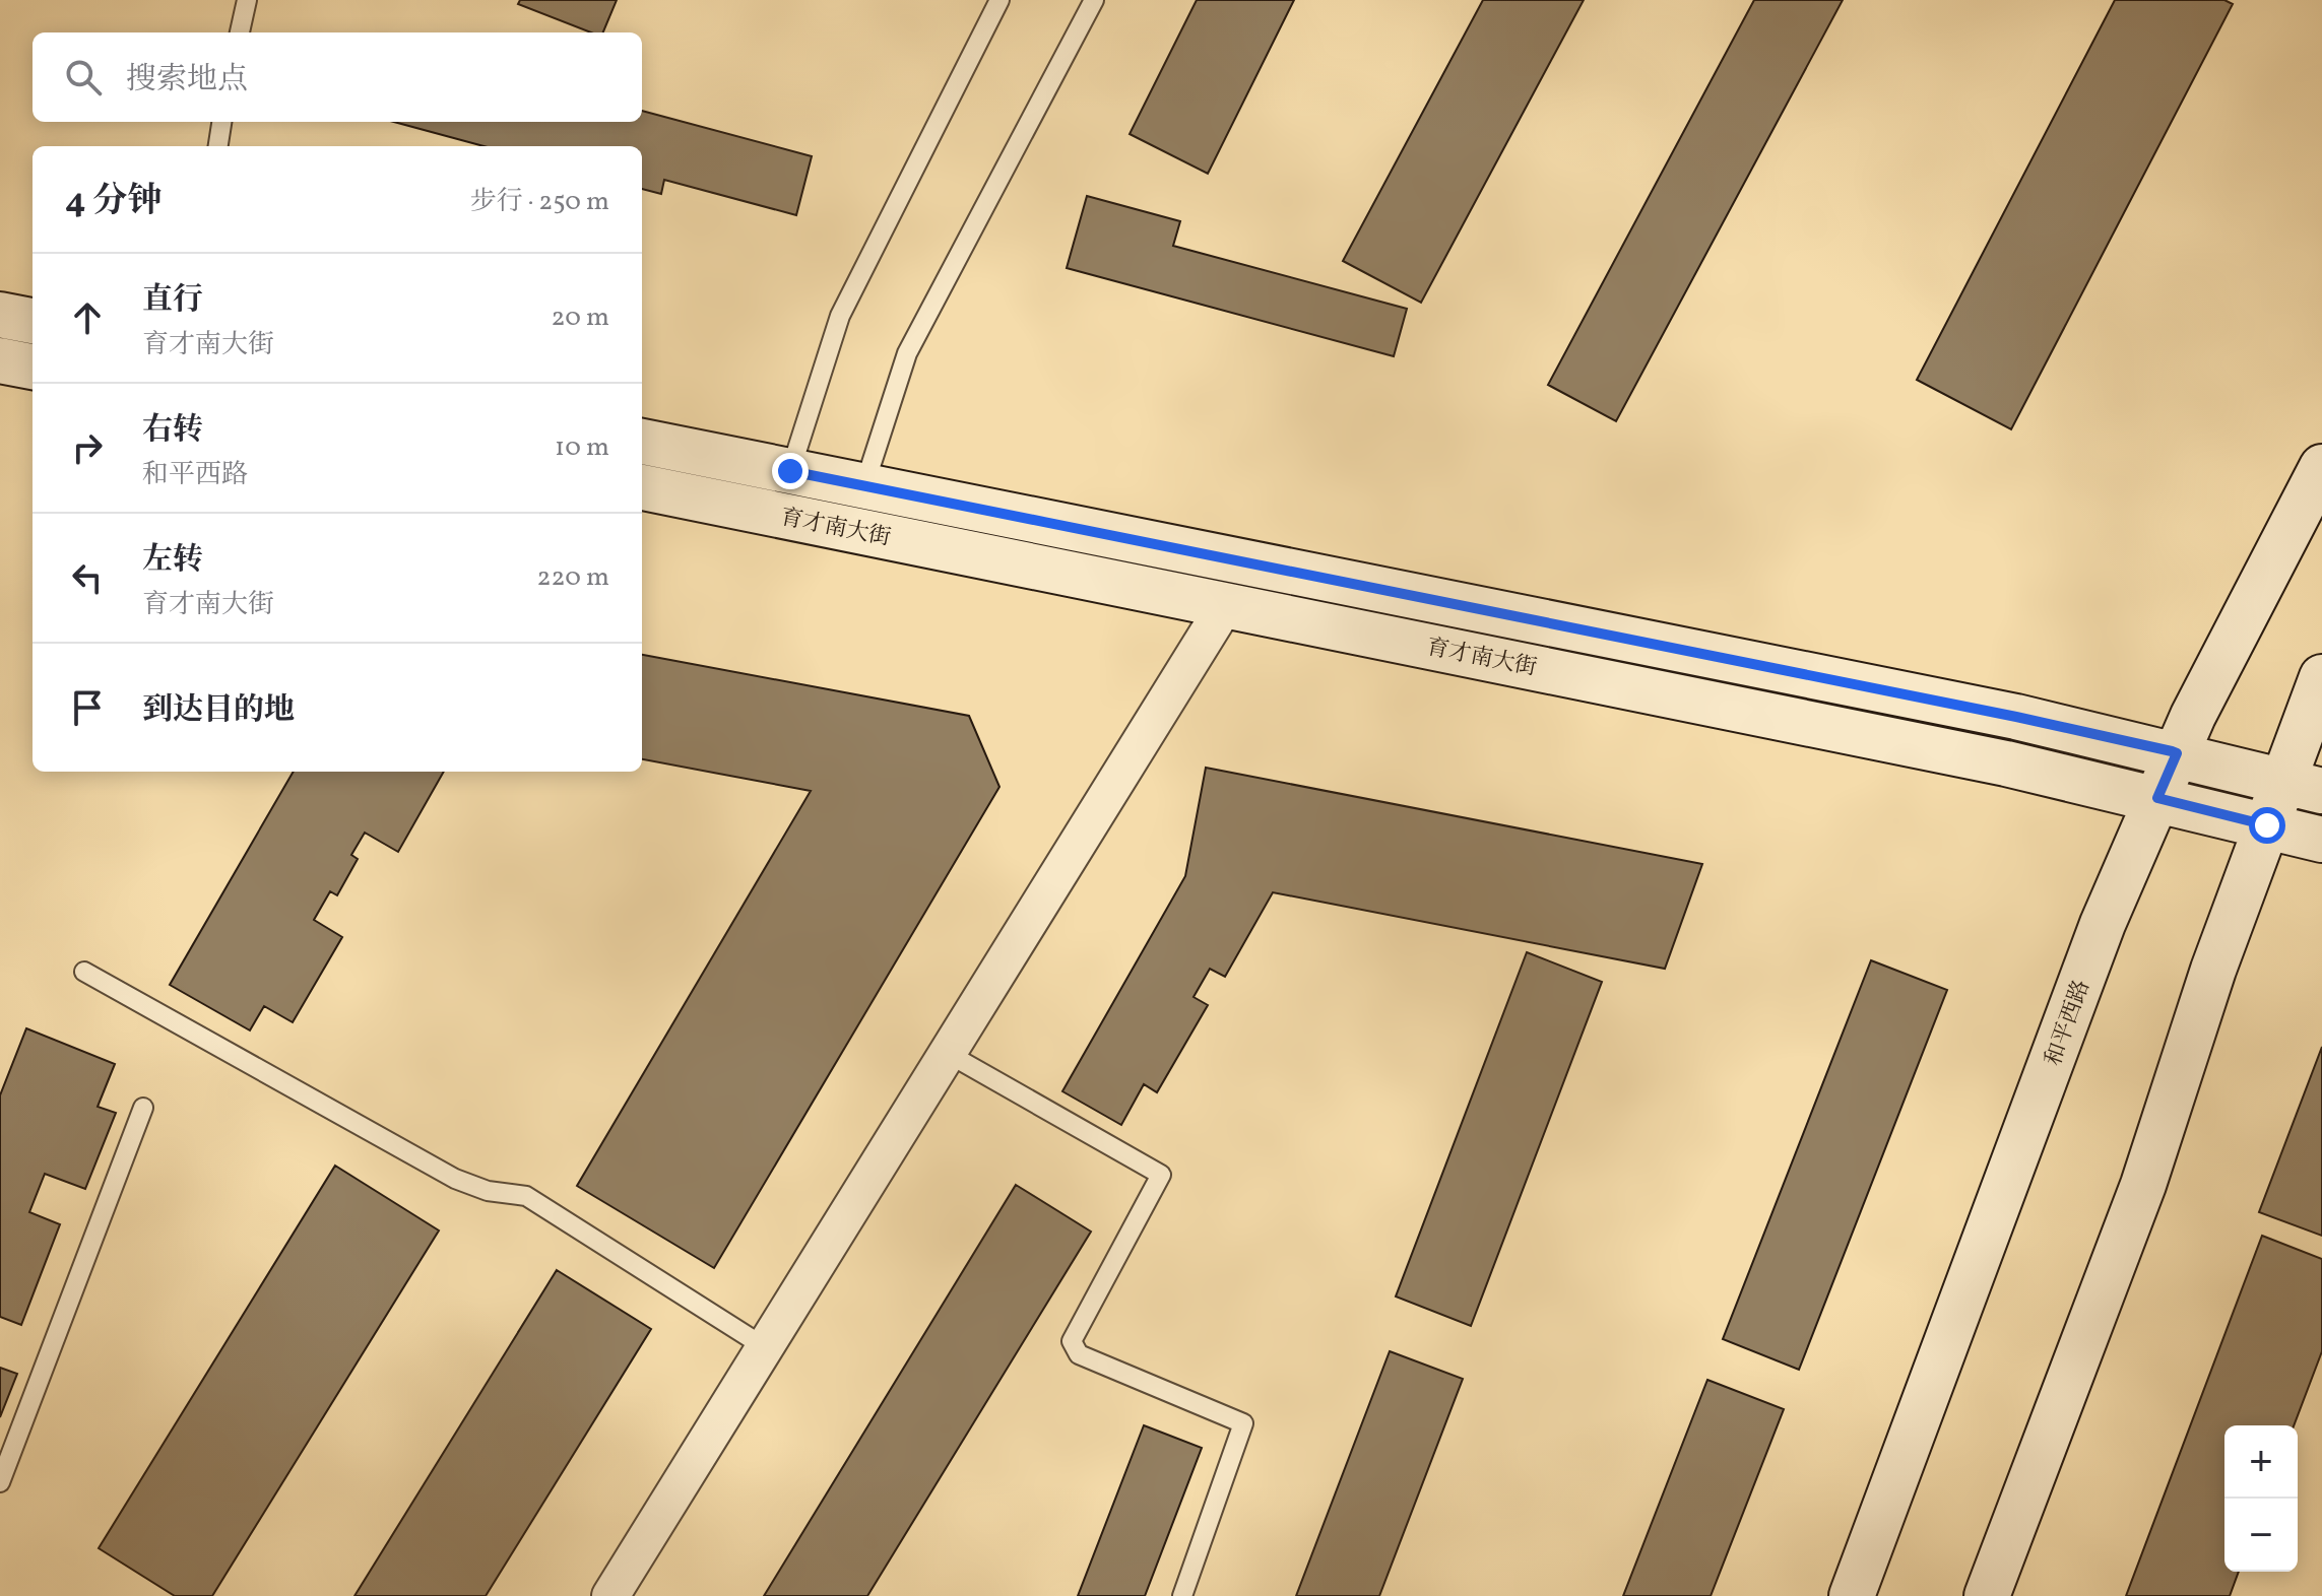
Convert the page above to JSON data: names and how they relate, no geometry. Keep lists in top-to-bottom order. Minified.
{"streets":{"main road":["育才南大街","和平西路"]},"crossings":[["育才南大街","和平西路"]],"page":{"search":"搜索地点","heading":["4 分钟","步行 · 250 m"],"list":[["直行","育才南大街","20 m"],["右转","和平西路","10 m"],["左转","育才南大街","220 m"],"到达目的地"],"map_buttons":["+","−"]}}
